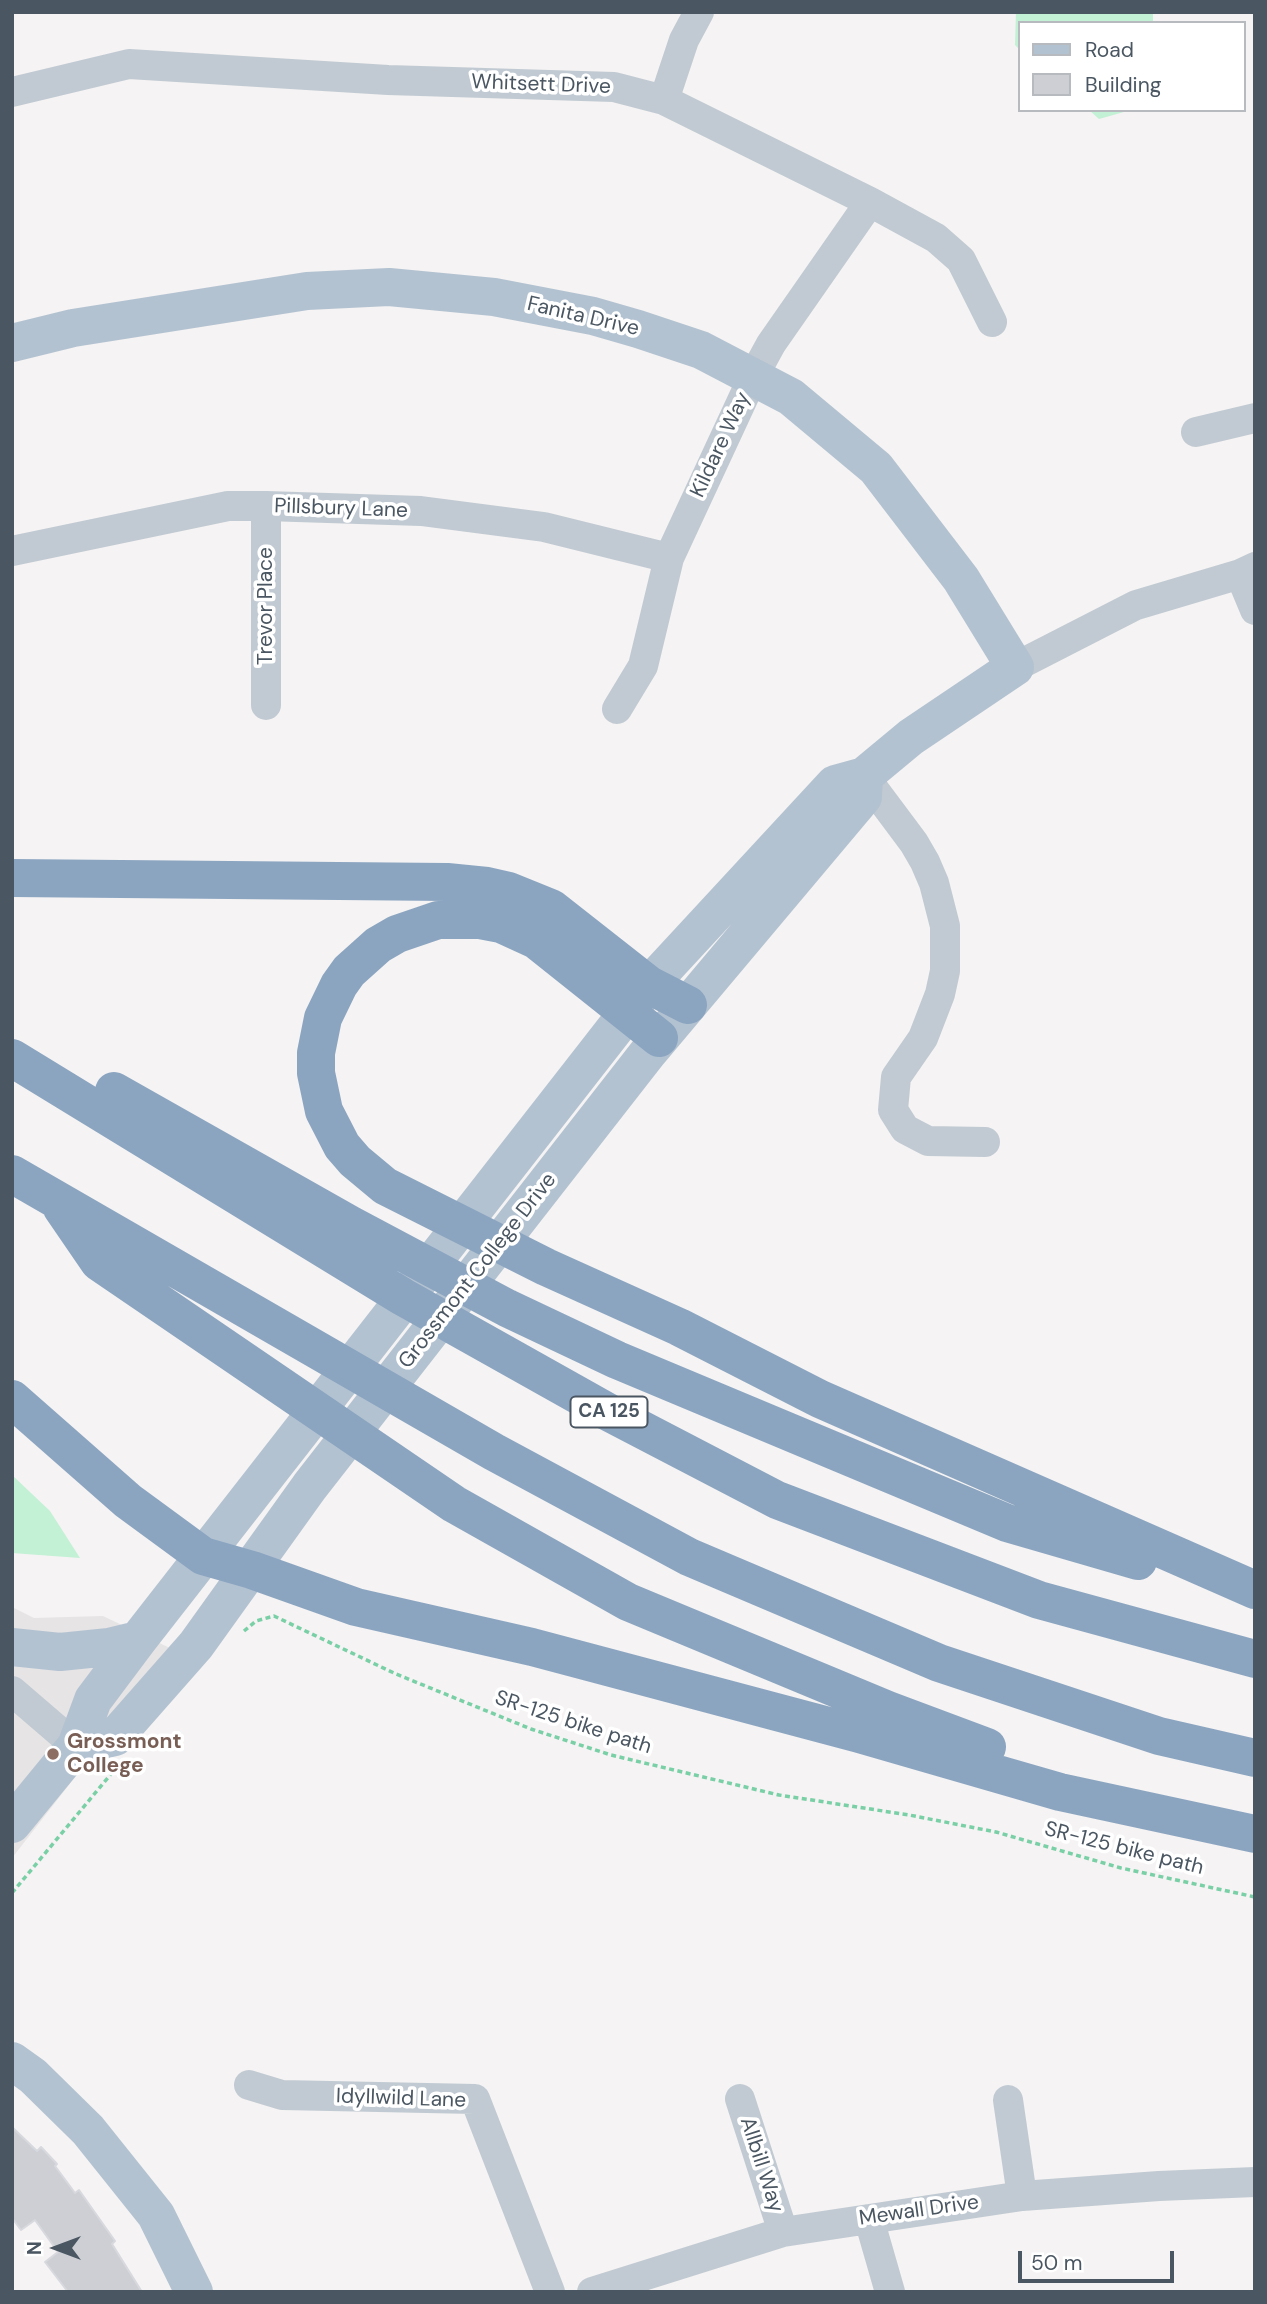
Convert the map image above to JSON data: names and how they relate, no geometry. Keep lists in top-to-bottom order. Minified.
{"streets":{"highway":["CA 125"],"main road":["Fanita Drive","Grossmont College Drive"],"street":["Whitsett Drive","Kildare Way","Pillsbury Lane","Trevor Place","Idyllwild Lane","Allbill Way","Mewall Drive"],"path":["SR-125 bike path"]},"crossings":[["Whitsett Drive","Kildare Way"],["Fanita Drive","Kildare Way"],["Fanita Drive","Grossmont College Drive"],["Kildare Way","Pillsbury Lane"],["Pillsbury Lane","Trevor Place"],["Allbill Way","Mewall Drive"]],"places":["Grossmont College"],"legend":["Road","Building"],"scale_bar":"50 m","north":"left"}
